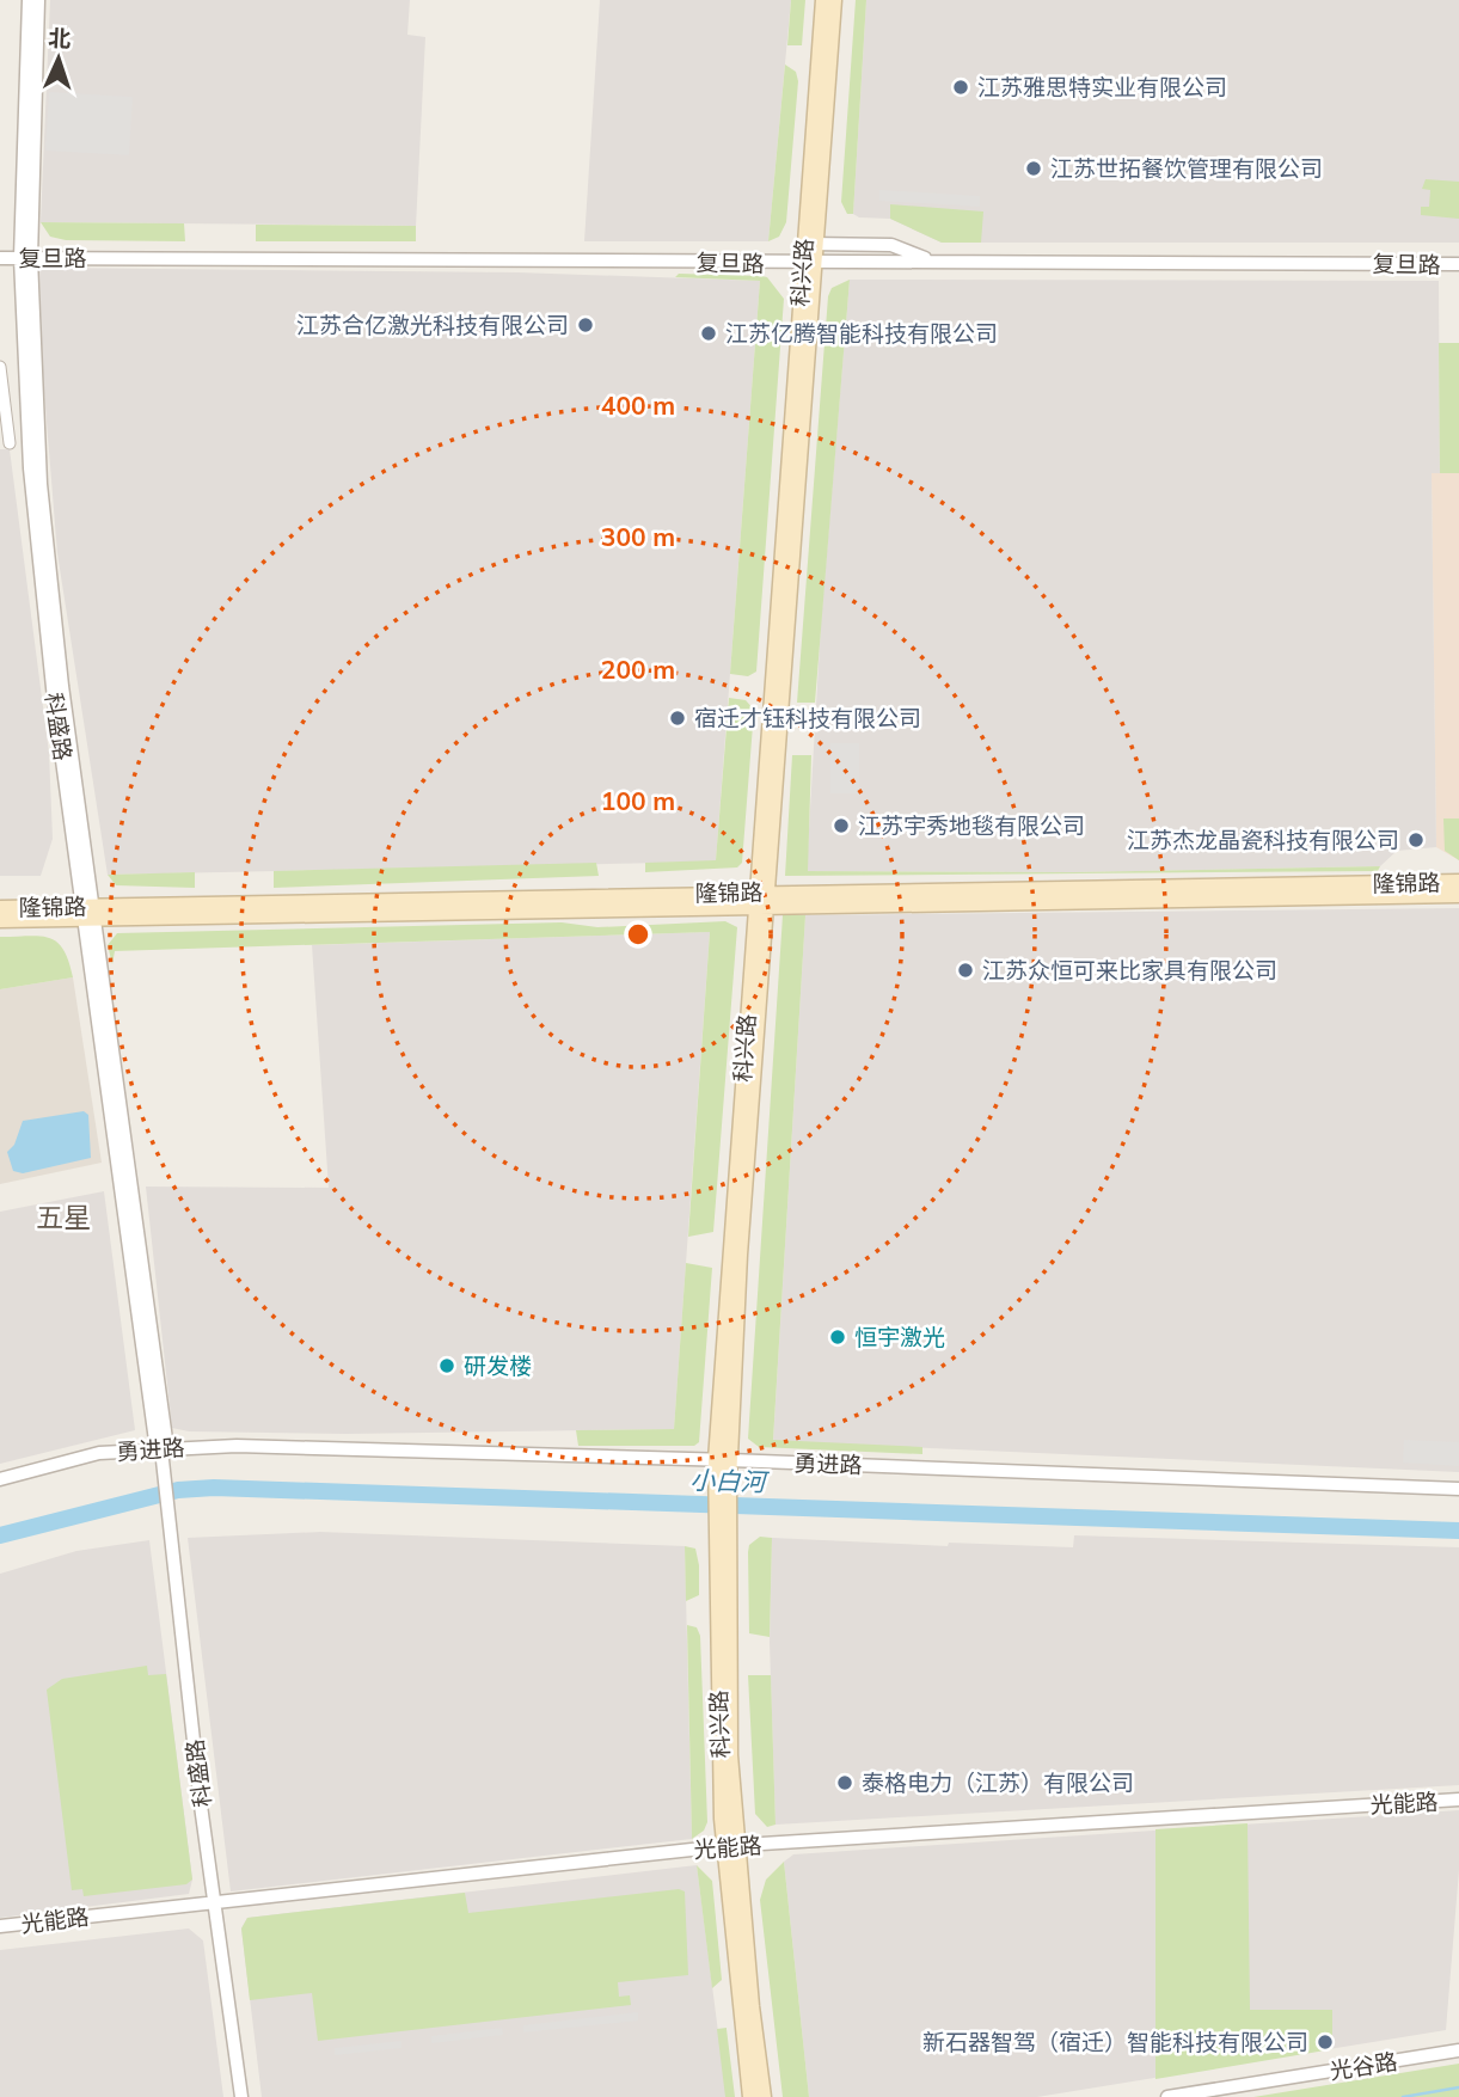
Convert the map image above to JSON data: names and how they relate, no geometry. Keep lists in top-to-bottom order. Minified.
{"streets":{"main road":["科兴路","隆锦路"],"street":["复旦路","科盛路","勇进路","光能路","光谷路"]},"crossings":[["复旦路","科兴路"],["复旦路","科盛路"],["科兴路","隆锦路"],["科兴路","勇进路"],["科兴路","光能路"],["科盛路","隆锦路"],["科盛路","勇进路"],["科盛路","光能路"]],"districts":["五星"],"water":["小白河"],"places":["江苏雅思特实业有限公司","江苏世拓餐饮管理有限公司","江苏合亿激光科技有限公司","江苏亿腾智能科技有限公司","宿迁才钰科技有限公司","江苏宇秀地毯有限公司","江苏杰龙晶瓷科技有限公司","江苏众恒可来比家具有限公司","恒宇激光","研发楼","泰格电力（江苏）有限公司","新石器智驾（宿迁）智能科技有限公司"],"north":"top","rings":["400 m","300 m","200 m","100 m"]}
